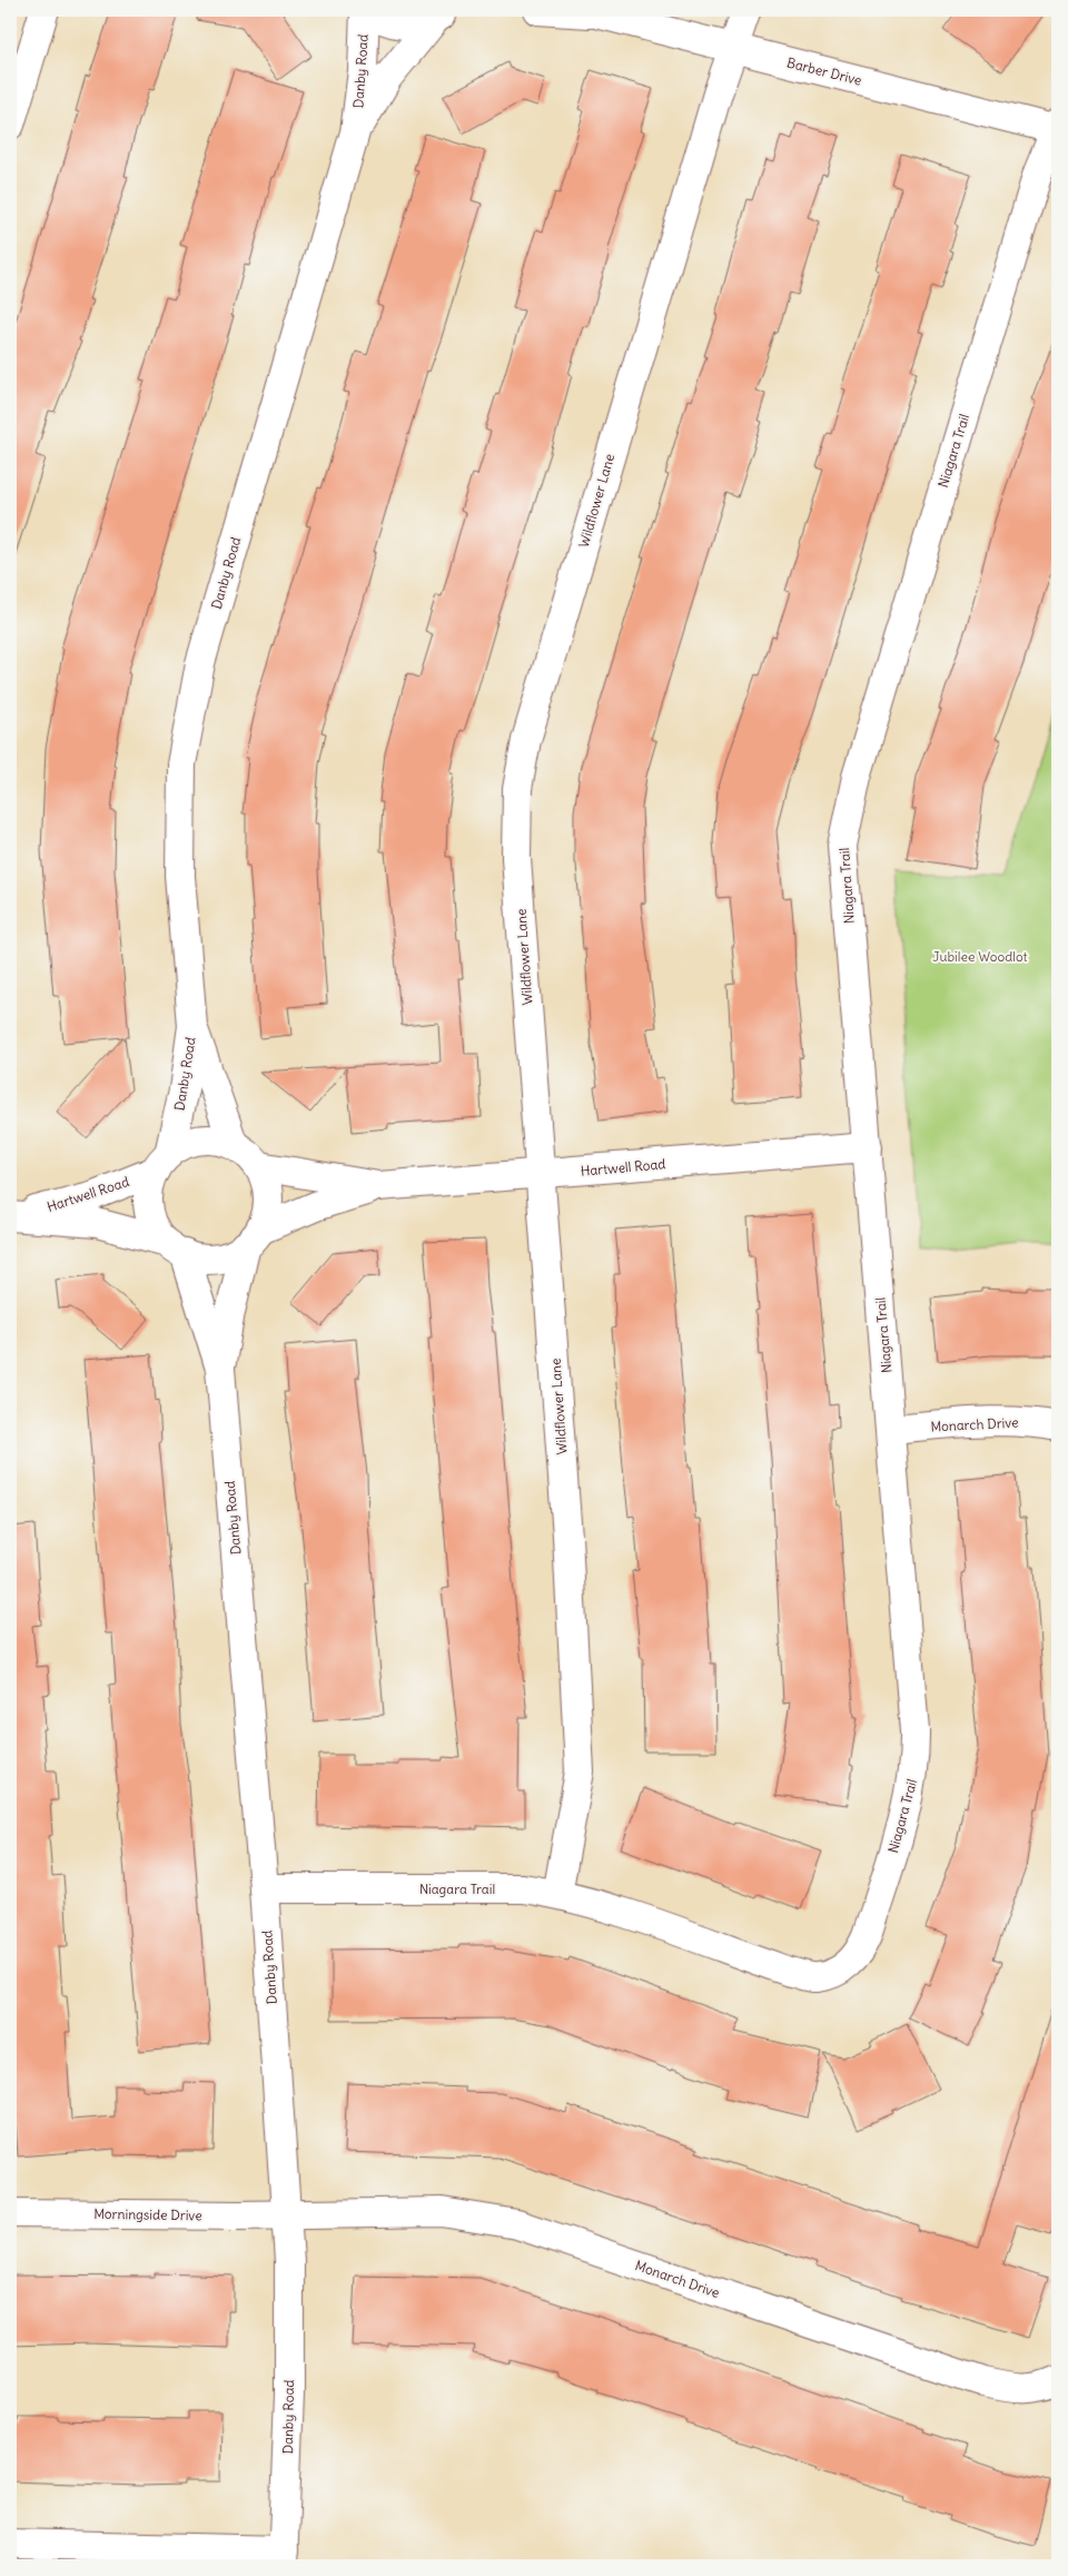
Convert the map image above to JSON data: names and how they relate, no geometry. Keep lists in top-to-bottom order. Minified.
{"streets":{"street":["Danby Road","Barber Drive","Niagara Trail","Wildflower Lane","Hartwell Road","Monarch Drive","Morningside Drive"]},"crossings":[["Danby Road","Niagara Trail"],["Danby Road","Hartwell Road"],["Danby Road","Monarch Drive"],["Danby Road","Morningside Drive"],["Barber Drive","Niagara Trail"],["Barber Drive","Wildflower Lane"],["Niagara Trail","Wildflower Lane"],["Niagara Trail","Hartwell Road"],["Niagara Trail","Monarch Drive"],["Wildflower Lane","Hartwell Road"],["Monarch Drive","Morningside Drive"]],"parks":["Jubilee Woodlot"]}
